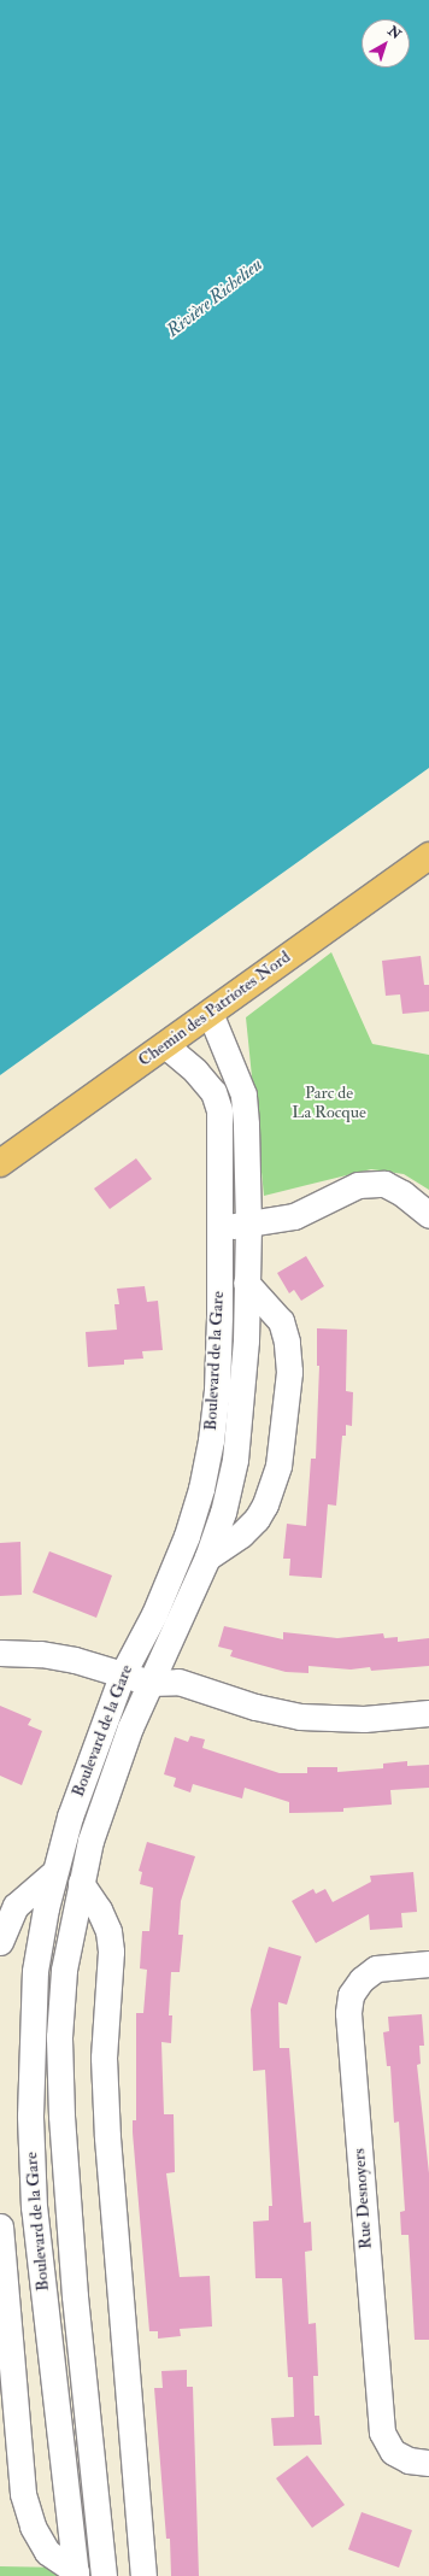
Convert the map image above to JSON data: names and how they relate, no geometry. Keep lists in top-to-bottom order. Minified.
{"streets":{"main road":["Chemin des Patriotes Nord"],"street":["Boulevard de la Gare","Rue Desnoyers"]},"crossings":[["Chemin des Patriotes Nord","Boulevard de la Gare"]],"water":["Rivière Richelieu"],"parks":["Parc de La Rocque"],"north":"top right"}
